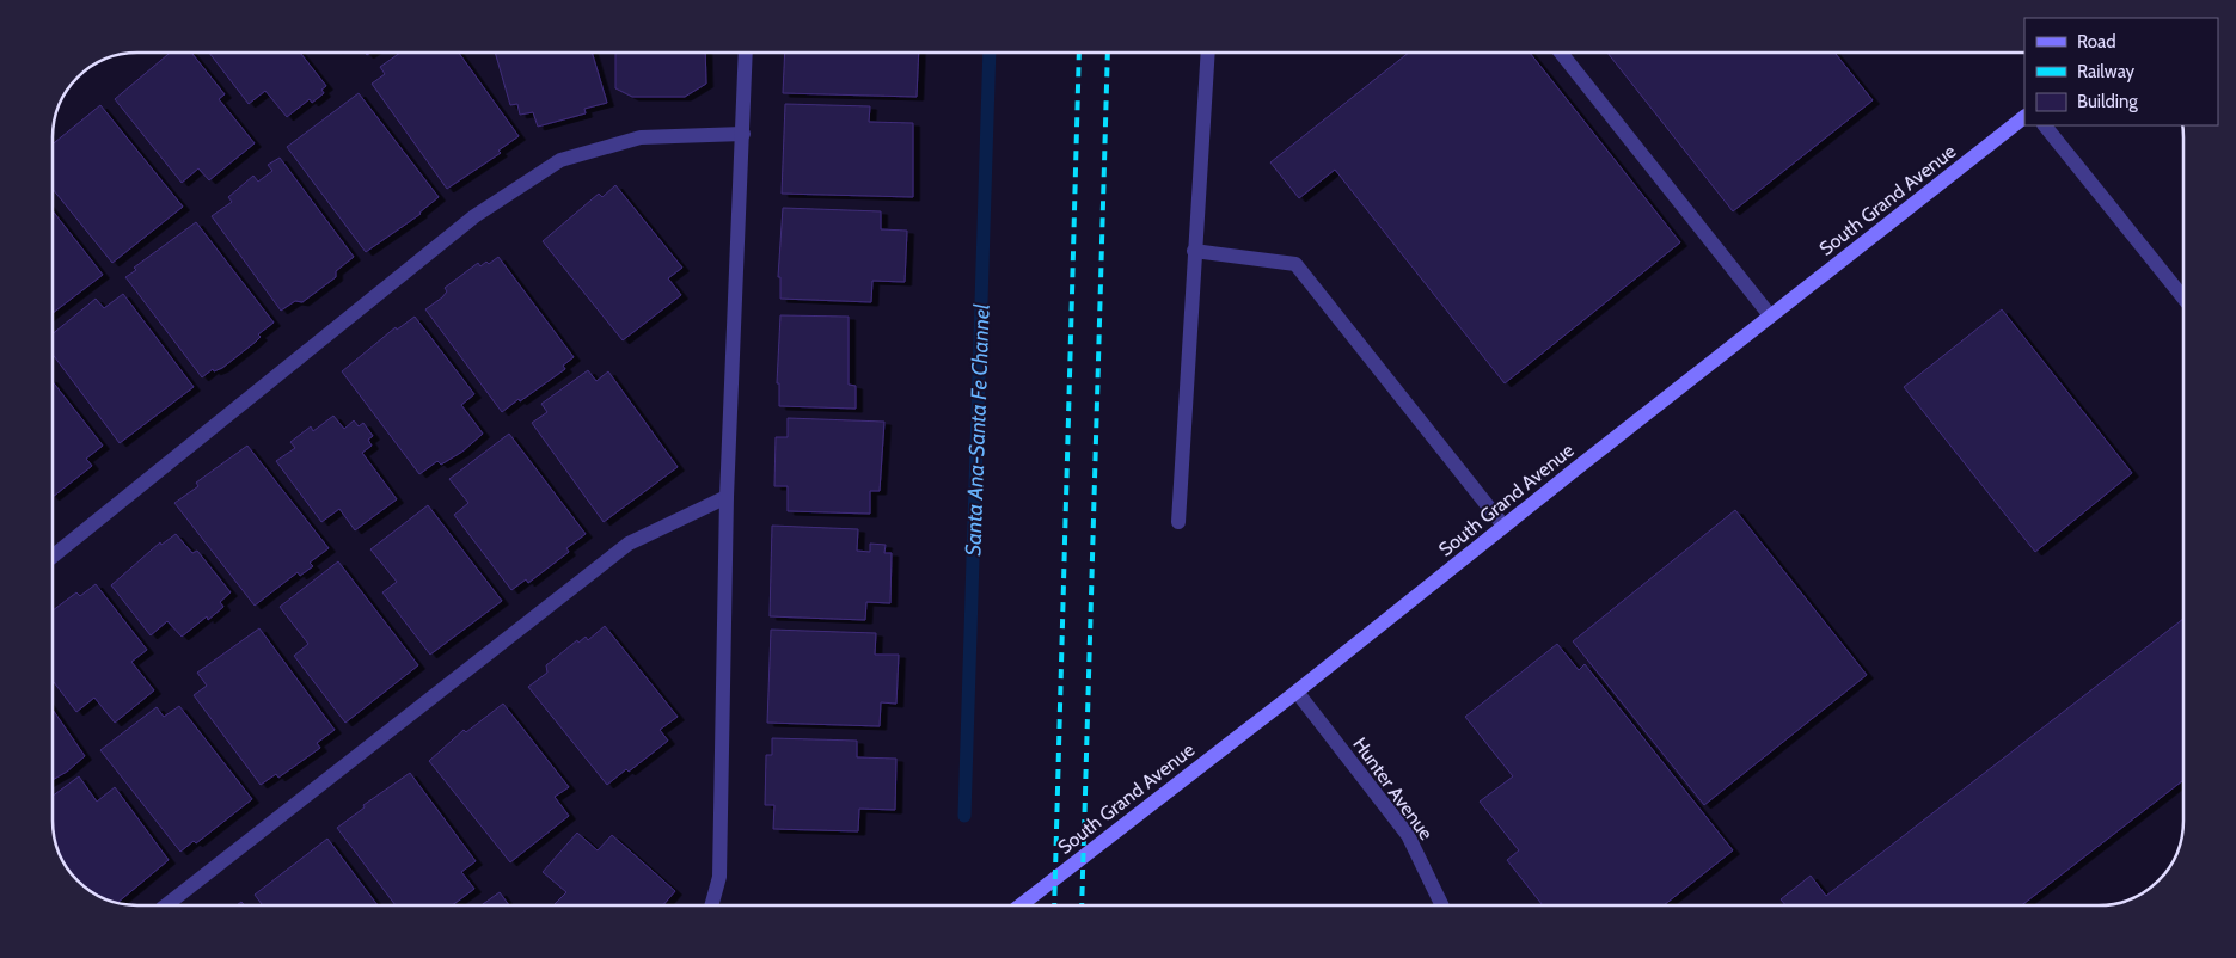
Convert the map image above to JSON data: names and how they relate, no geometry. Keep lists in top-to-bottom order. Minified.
{"streets":{"main road":["South Grand Avenue"],"street":["Hunter Avenue"]},"crossings":[["South Grand Avenue","Hunter Avenue"]],"water":["Santa Ana-Santa Fe Channel"],"legend":["Road","Railway","Building"]}
